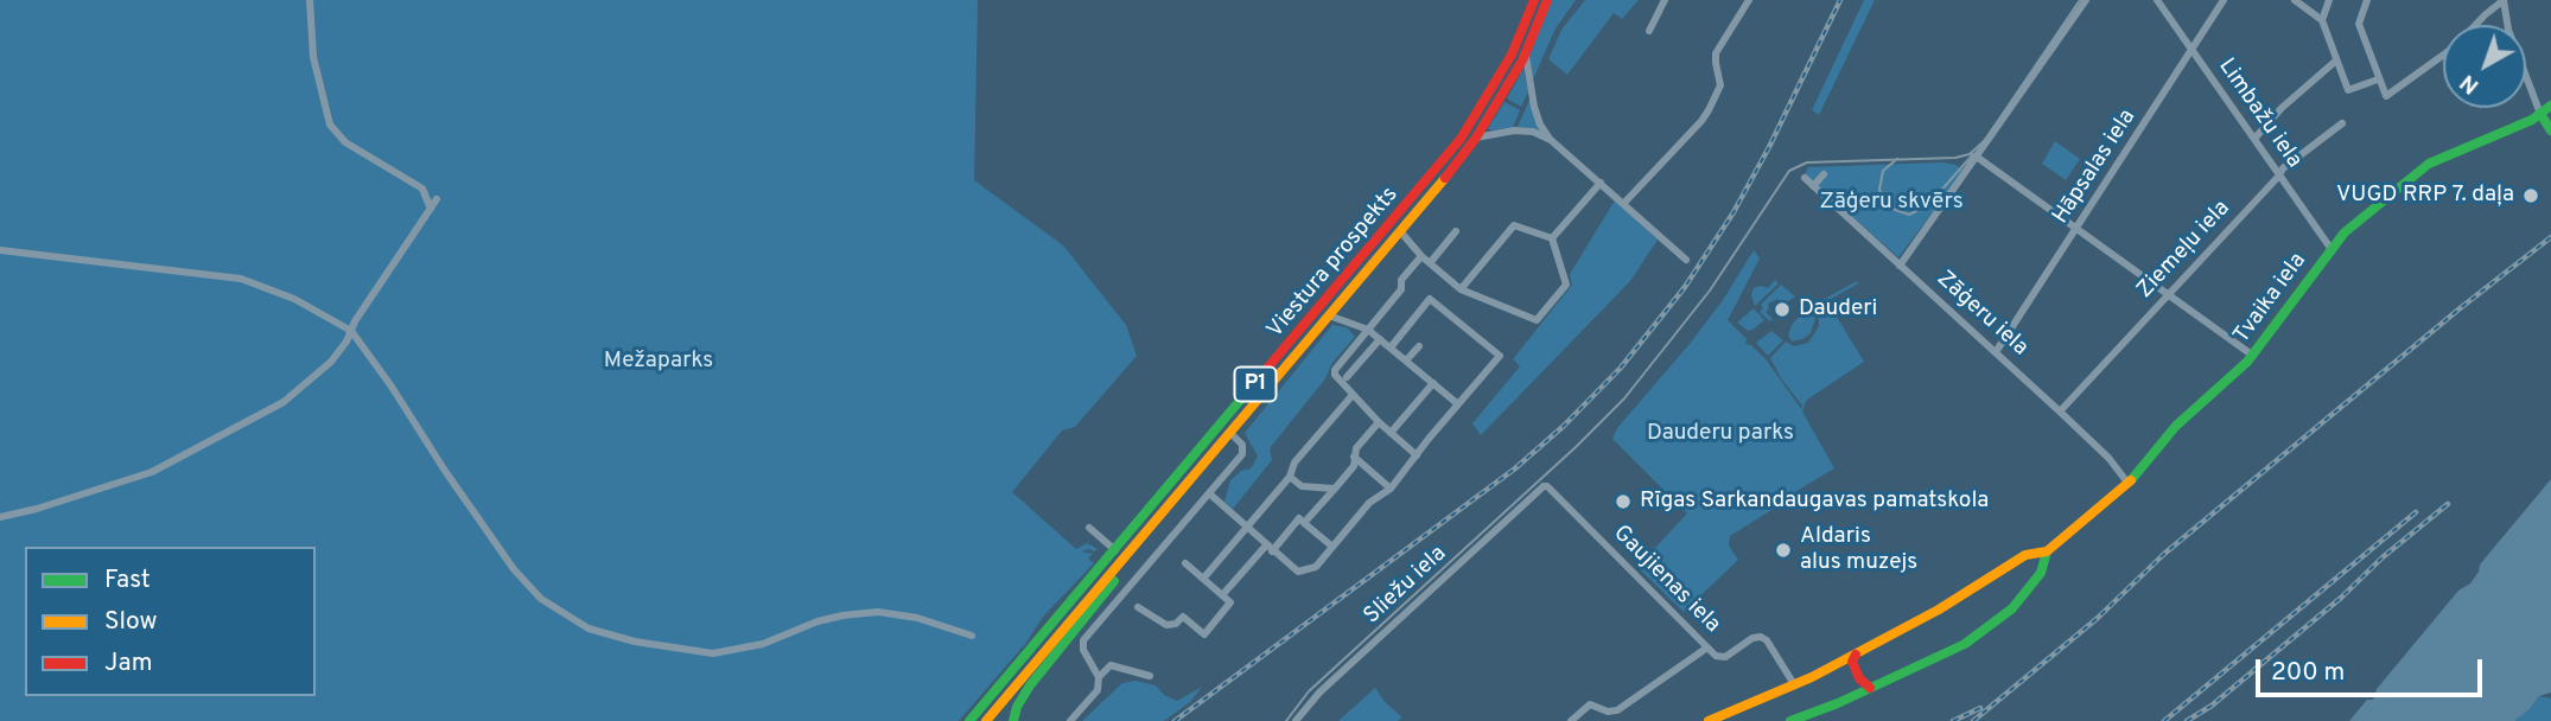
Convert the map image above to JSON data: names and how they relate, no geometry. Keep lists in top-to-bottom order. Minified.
{"streets":{"main road":["Viestura prospekts","Tvaika iela","P1"],"street":["Limbažu iela","Hāpsalas iela","Ziemeļu iela","Zāģeru iela","Gaujienas iela","Sliežu iela"]},"crossings":[["Limbažu iela","Hāpsalas iela"],["Limbažu iela","Ziemeļu iela"],["Limbažu iela","Tvaika iela"],["Hāpsalas iela","Zāģeru iela"],["Ziemeļu iela","Zāģeru iela"],["Tvaika iela","Zāģeru iela"],["Tvaika iela","Gaujienas iela"],["Gaujienas iela","Sliežu iela"]],"parks":["Zāģeru skvērs","Mežaparks","Dauderu parks"],"places":["VUGD RRP 7. daļa","Dauderi","Rīgas Sarkandaugavas pamatskola","Aldaris alus muzejs"],"legend":["Fast","Slow","Jam"],"scale_bar":"200 m","north":"bottom left"}
